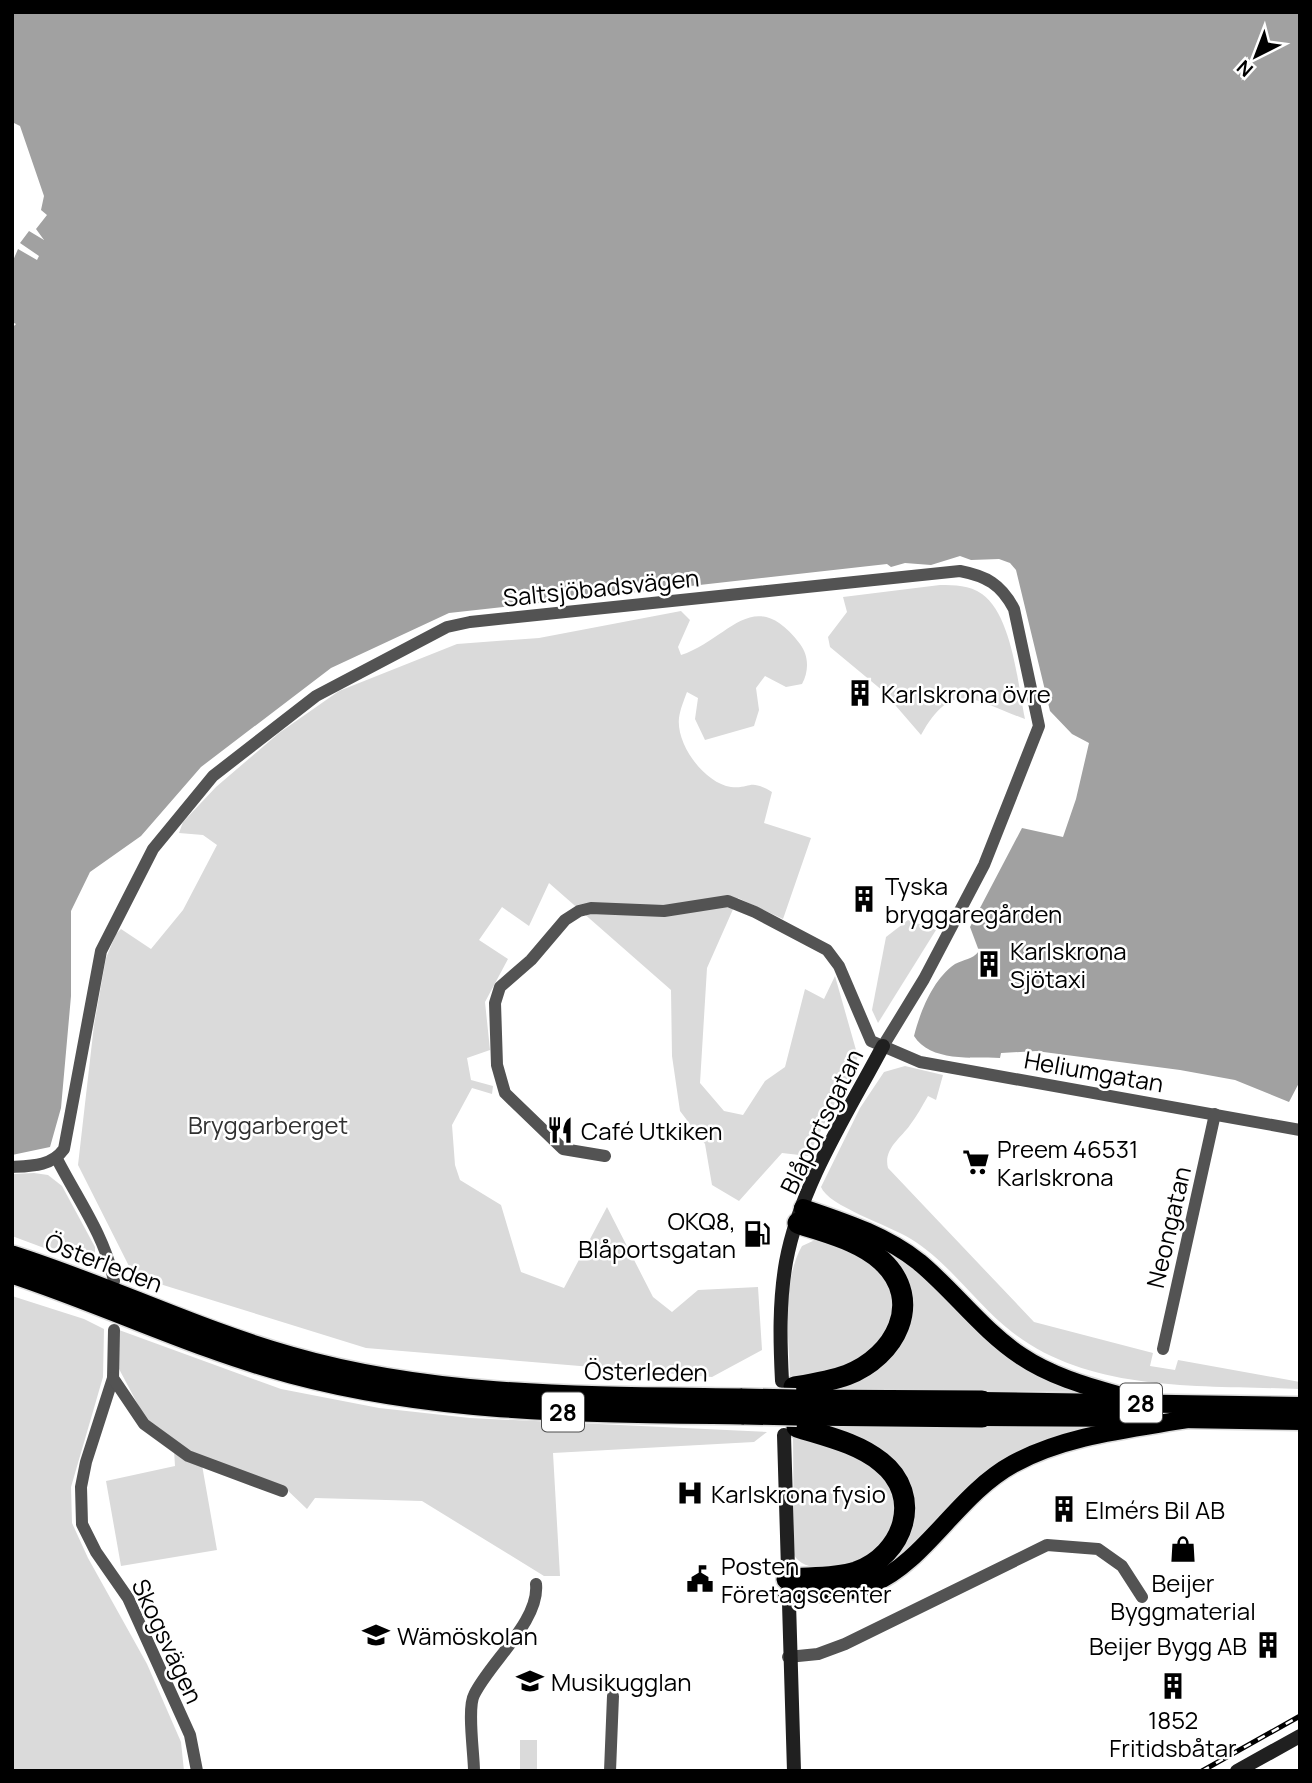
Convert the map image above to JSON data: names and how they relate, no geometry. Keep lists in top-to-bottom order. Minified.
{"streets":{"highway":["Österleden","28"],"street":["Saltsjöbadsvägen","Heliumgatan","Blåportsgatan","Neongatan","Skogsvägen"]},"crossings":[["Saltsjöbadsvägen","Heliumgatan"],["Saltsjöbadsvägen","Blåportsgatan"],["Heliumgatan","Blåportsgatan"],["Heliumgatan","Neongatan"],["Blåportsgatan","Österleden"]],"parks":["Bryggarberget"],"places":{"building":["Karlskrona övre","Tyska bryggaregården","Karlskrona Sjötaxi","Elmérs Bil AB","Beijer Bygg AB","1852 Fritidsbåtar"],"restaurant":["Café Utkiken"],"supermarket":["Preem 46531 Karlskrona"],"fuel station":["OKQ8, Blåportsgatan"],"hospital":["Karlskrona fysio"],"shop":["Beijer Byggmaterial"],"public building":["Posten Företagscenter"],"school or university":["Wämöskolan","Musikugglan"]},"north":"bottom left"}
